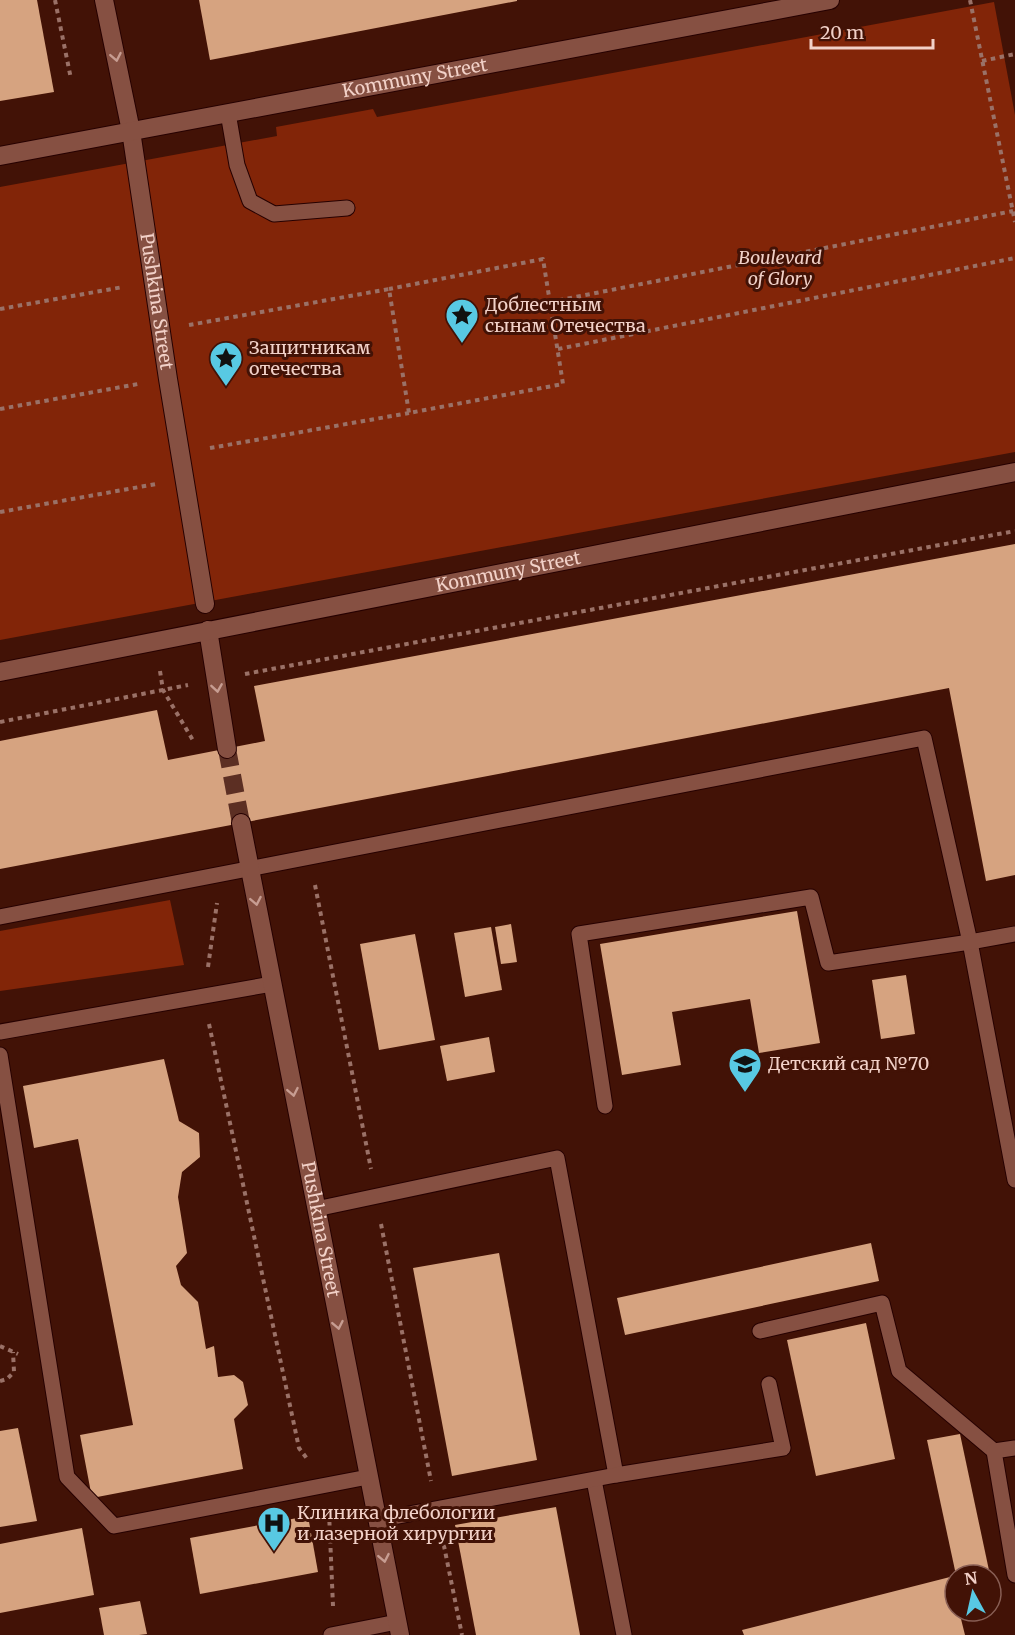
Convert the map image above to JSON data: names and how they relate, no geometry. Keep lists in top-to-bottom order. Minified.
{"streets":{"street":["Kommuny Street","Pushkina Street"]},"crossings":[["Kommuny Street","Pushkina Street"]],"one_way":["Pushkina Street"],"parks":["Boulevard of Glory"],"places":{"place":["Доблестным сынам Отечества","Защитникам отечества"],"school or university":["Детский сад №70"],"hospital":["Клиника флебологии и лазерной хирургии"]},"scale_bar":"20 m","north":"top"}
